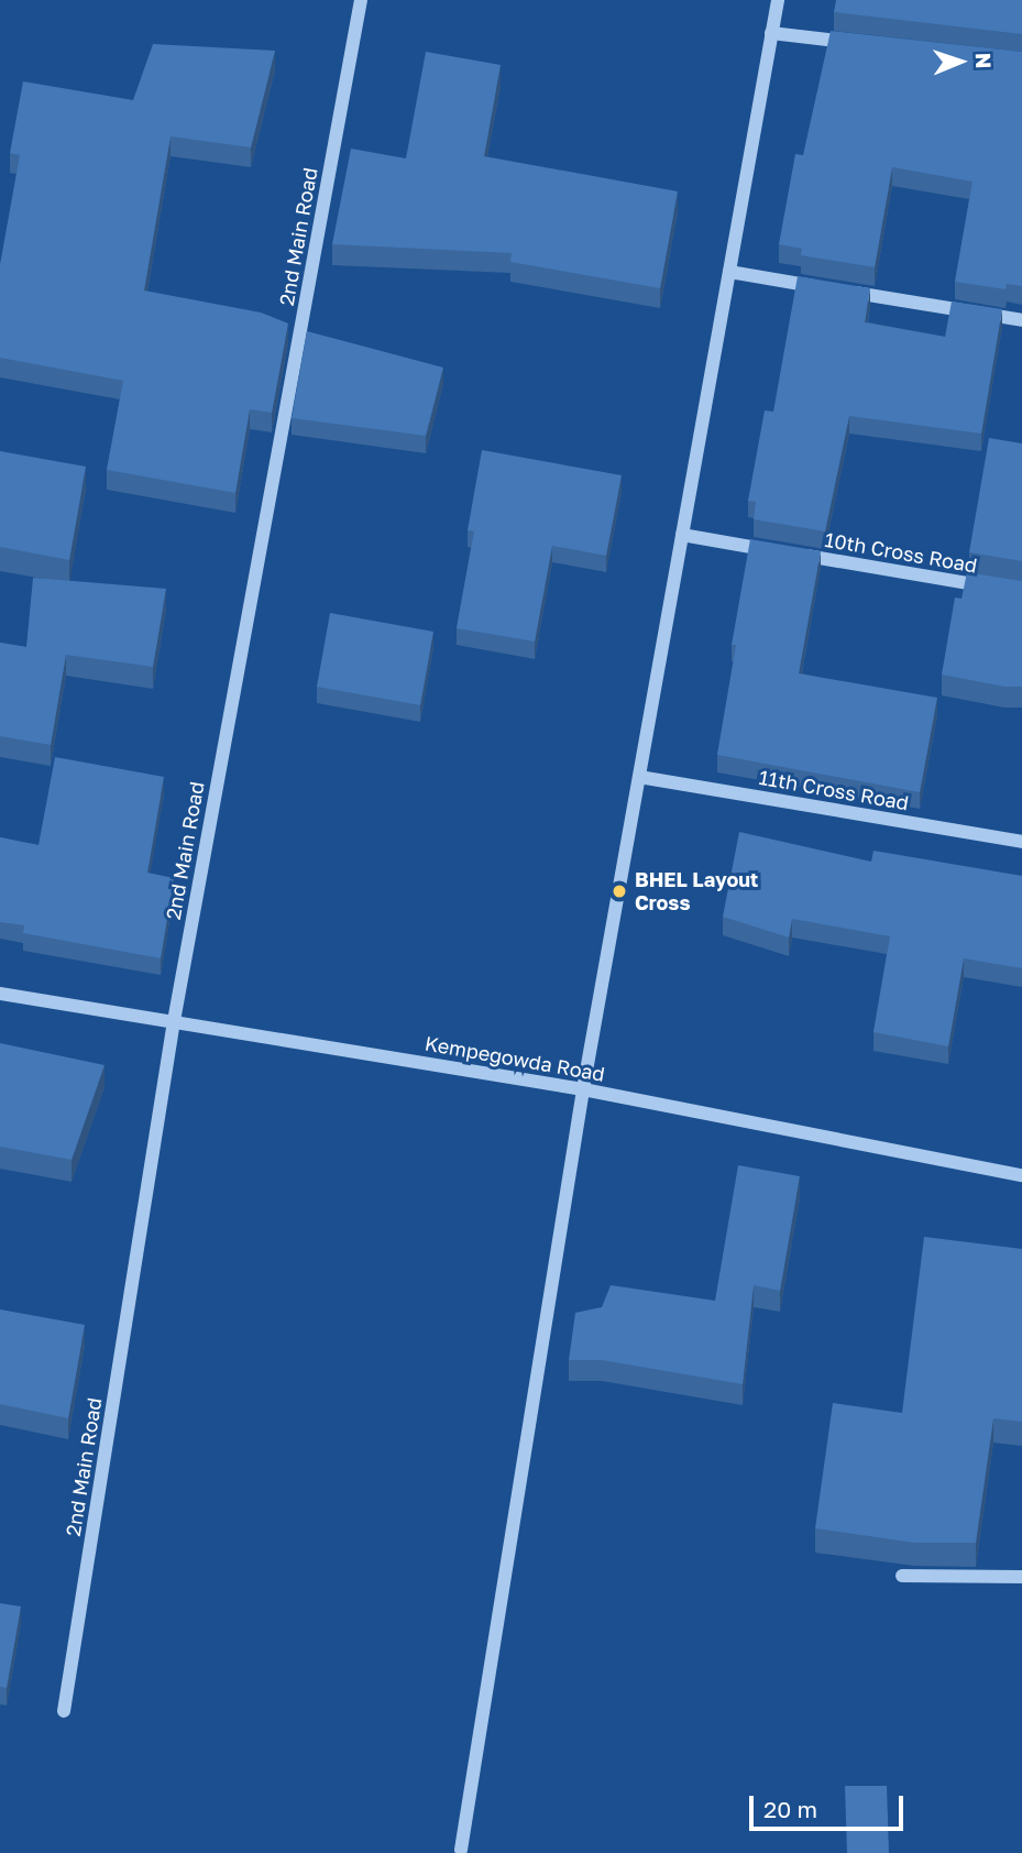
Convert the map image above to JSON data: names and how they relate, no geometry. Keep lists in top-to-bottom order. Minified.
{"streets":{"street":["2nd Main Road","10th Cross Road","11th Cross Road","Kempegowda Road"]},"crossings":[["2nd Main Road","Kempegowda Road"]],"places":["BHEL Layout Cross"],"scale_bar":"20 m","north":"right"}
